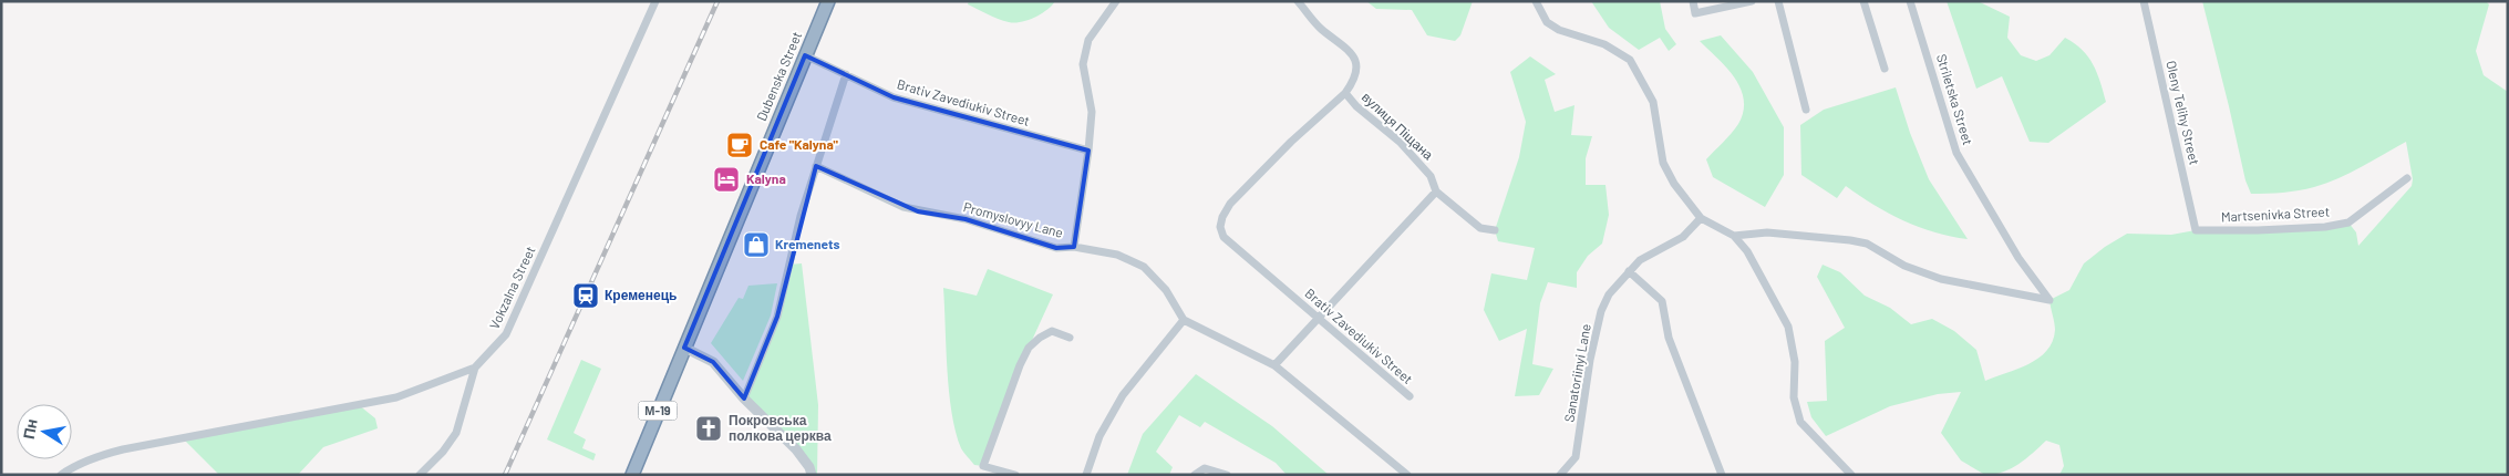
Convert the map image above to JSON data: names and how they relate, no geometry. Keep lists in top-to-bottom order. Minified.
{"streets":{"highway":["Dubenska Street","М-19"],"street":["Striletska Street","Brativ Zavediukiv Street","Oleny Telihy Street","вулиця Піщана","Martsenivka Street","Promyslovyy Lane","Vokzalna Street","Sanatoriinyi Lane"]},"crossings":[["Dubenska Street","Brativ Zavediukiv Street"],["Dubenska Street","М-19"],["Brativ Zavediukiv Street","вулиця Піщана"],["Oleny Telihy Street","Martsenivka Street"]],"places":{"cafe":["Cafe \"Kalyna\""],"hotel":["Kalyna"],"shop":["Kremenets"],"station":["Кременець"],"church":["Покровська полкова церква"]},"north":"left"}
